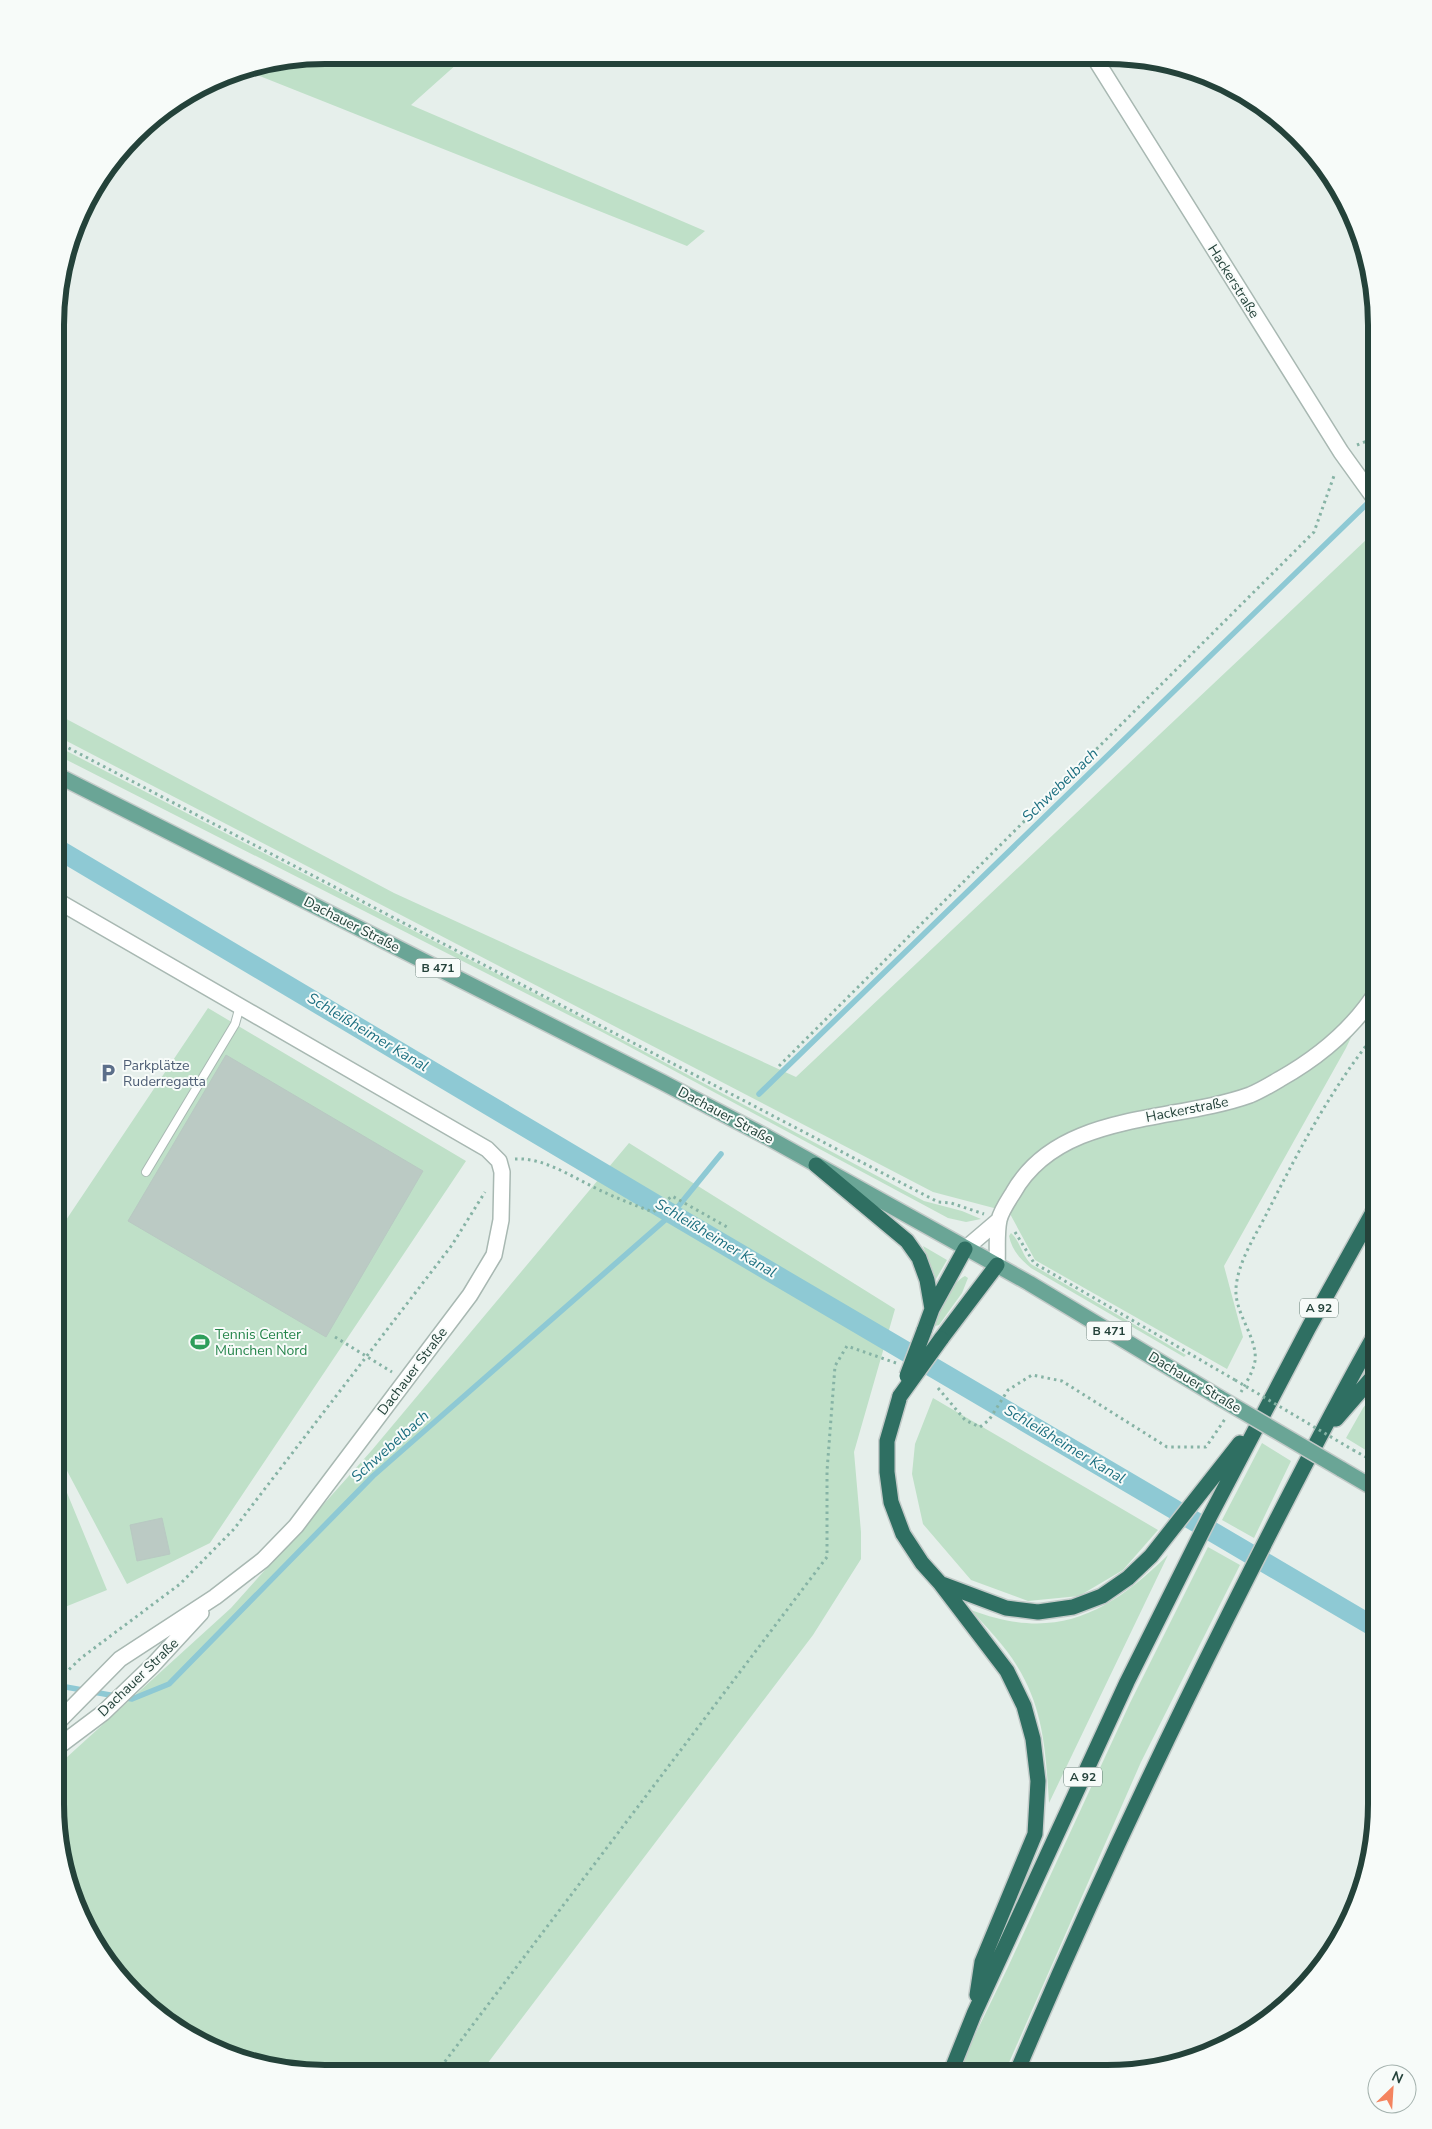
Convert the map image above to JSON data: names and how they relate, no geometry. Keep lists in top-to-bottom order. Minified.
{"streets":{"highway":["A 92"],"main road":["Dachauer Straße","B 471"],"street":["Hackerstraße"]},"crossings":[["Hackerstraße","Dachauer Straße"]],"water":["Schwebelbach","Schleißheimer Kanal"],"places":{"parking":["Parkplätze Ruderregatta"],"sports":["Tennis Center München Nord"]},"north":"top right"}
